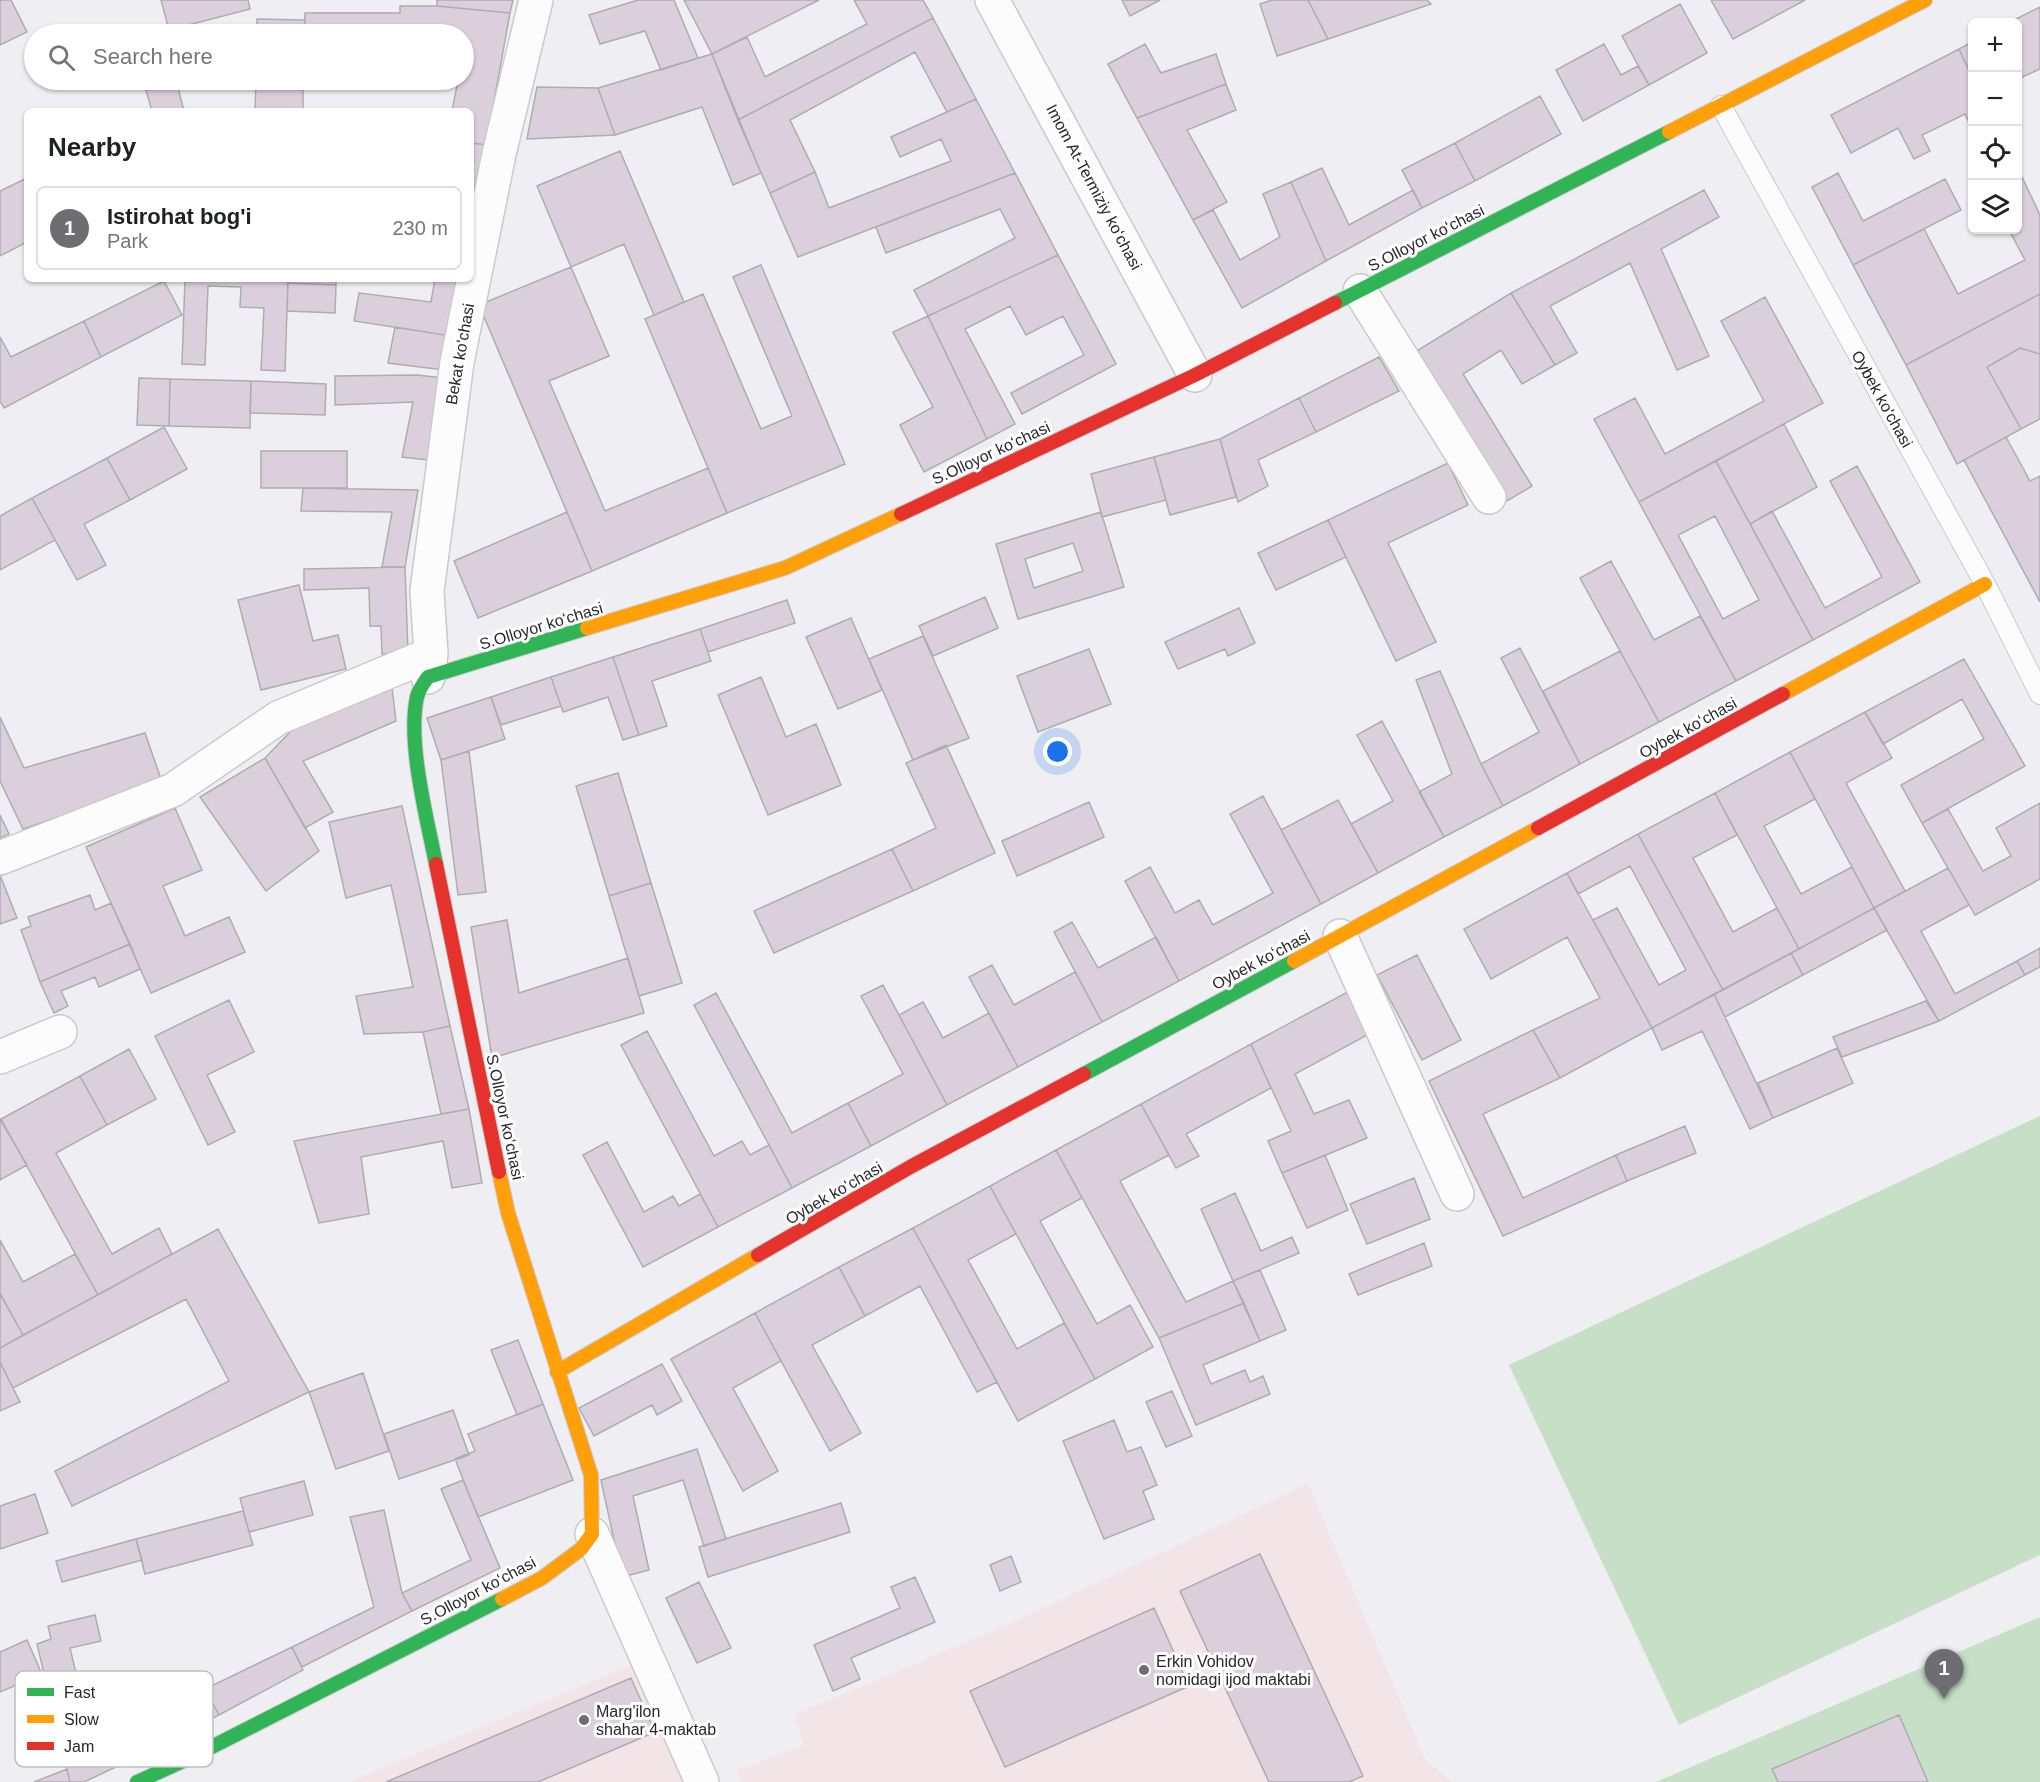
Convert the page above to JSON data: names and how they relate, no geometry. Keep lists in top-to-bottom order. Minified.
{"streets":{"street":["Imom At-Termiziy koʻchasi","S.Olloyor koʻchasi","Bekat ko'chasi","Oybek koʻchasi"],"lane":["Oybek ko'chasi"]},"crossings":[["Imom At-Termiziy koʻchasi","S.Olloyor koʻchasi"],["S.Olloyor koʻchasi","Bekat ko'chasi"],["S.Olloyor koʻchasi","Oybek ko'chasi"],["S.Olloyor koʻchasi","Oybek koʻchasi"],["Oybek ko'chasi","Oybek koʻchasi"]],"places":["Erkin Vohidov nomidagi ijod maktabi","Marg'ilon shahar 4-maktab"],"legend":["Fast","Slow","Jam"],"page":{"map_buttons":["+","−"],"search":"Search here","heading":"Nearby","list":[{"mark":"1","name":"Istirohat bog'i","note":"Park","value":"230 m"}],"pins":"1"}}
